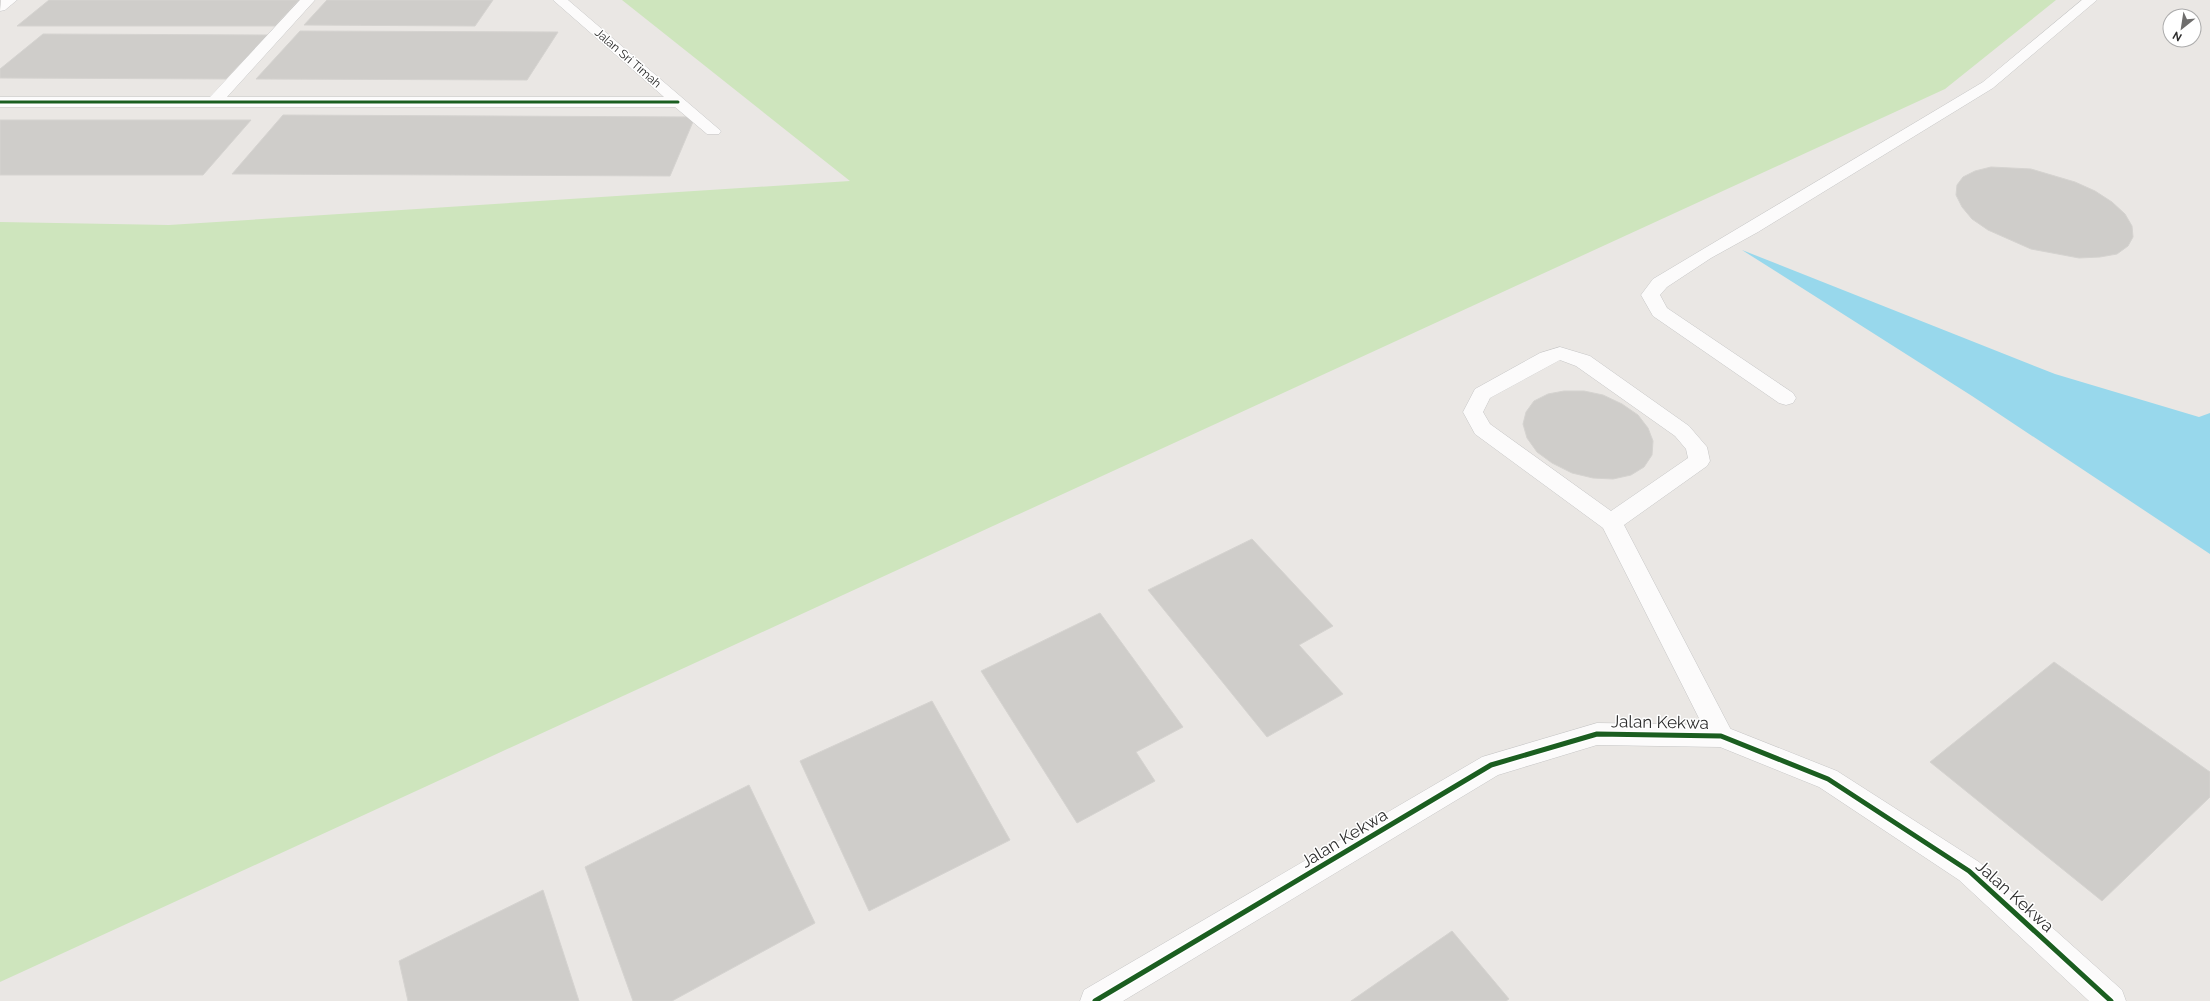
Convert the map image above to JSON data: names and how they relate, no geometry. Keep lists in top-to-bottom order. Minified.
{"streets":{"street":["Jalan Sri Timah","Jalan Kekwa"]},"north":"bottom left"}
